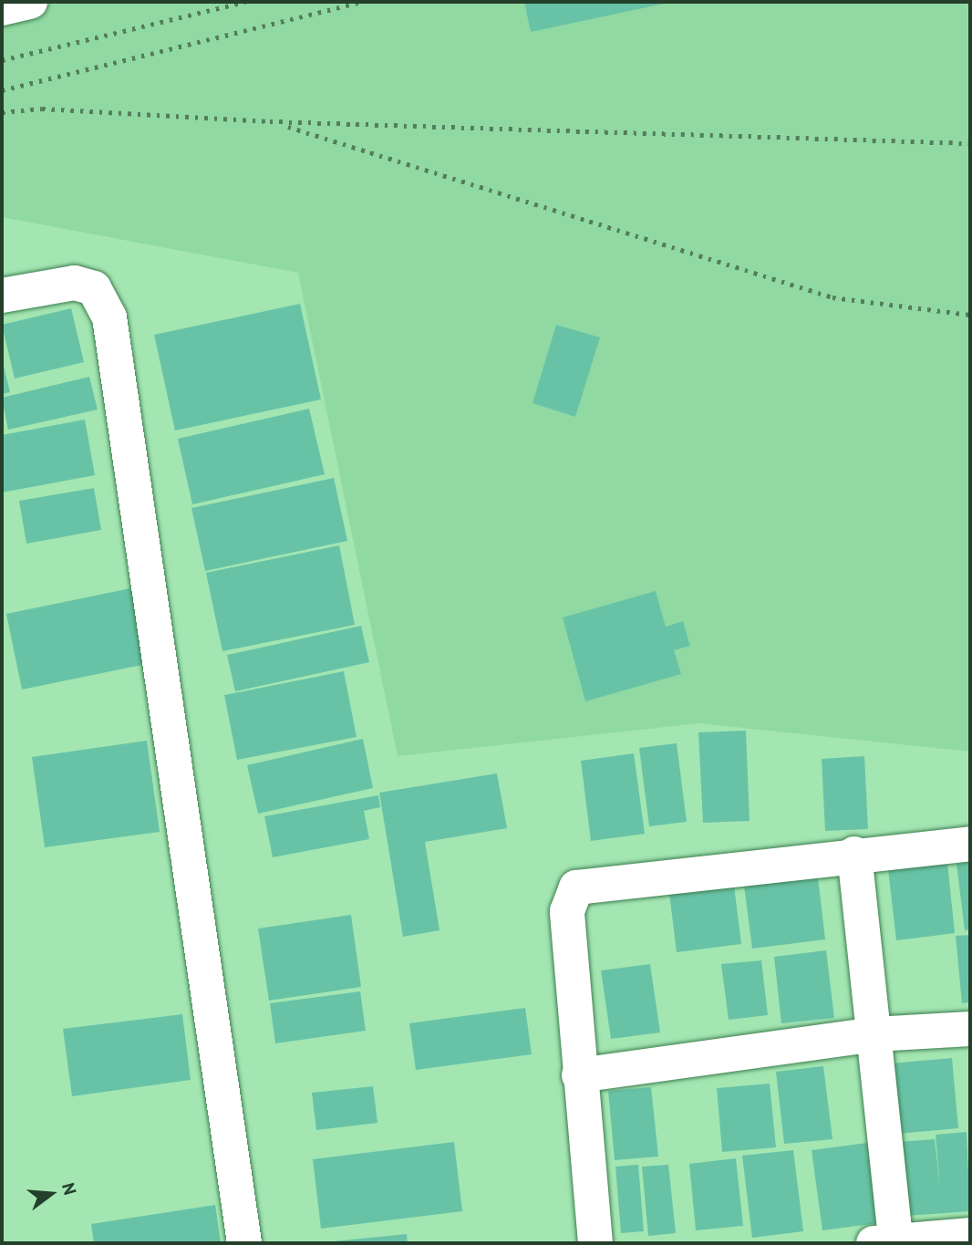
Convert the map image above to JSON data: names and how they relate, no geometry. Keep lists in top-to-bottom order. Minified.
{"north":"right"}
